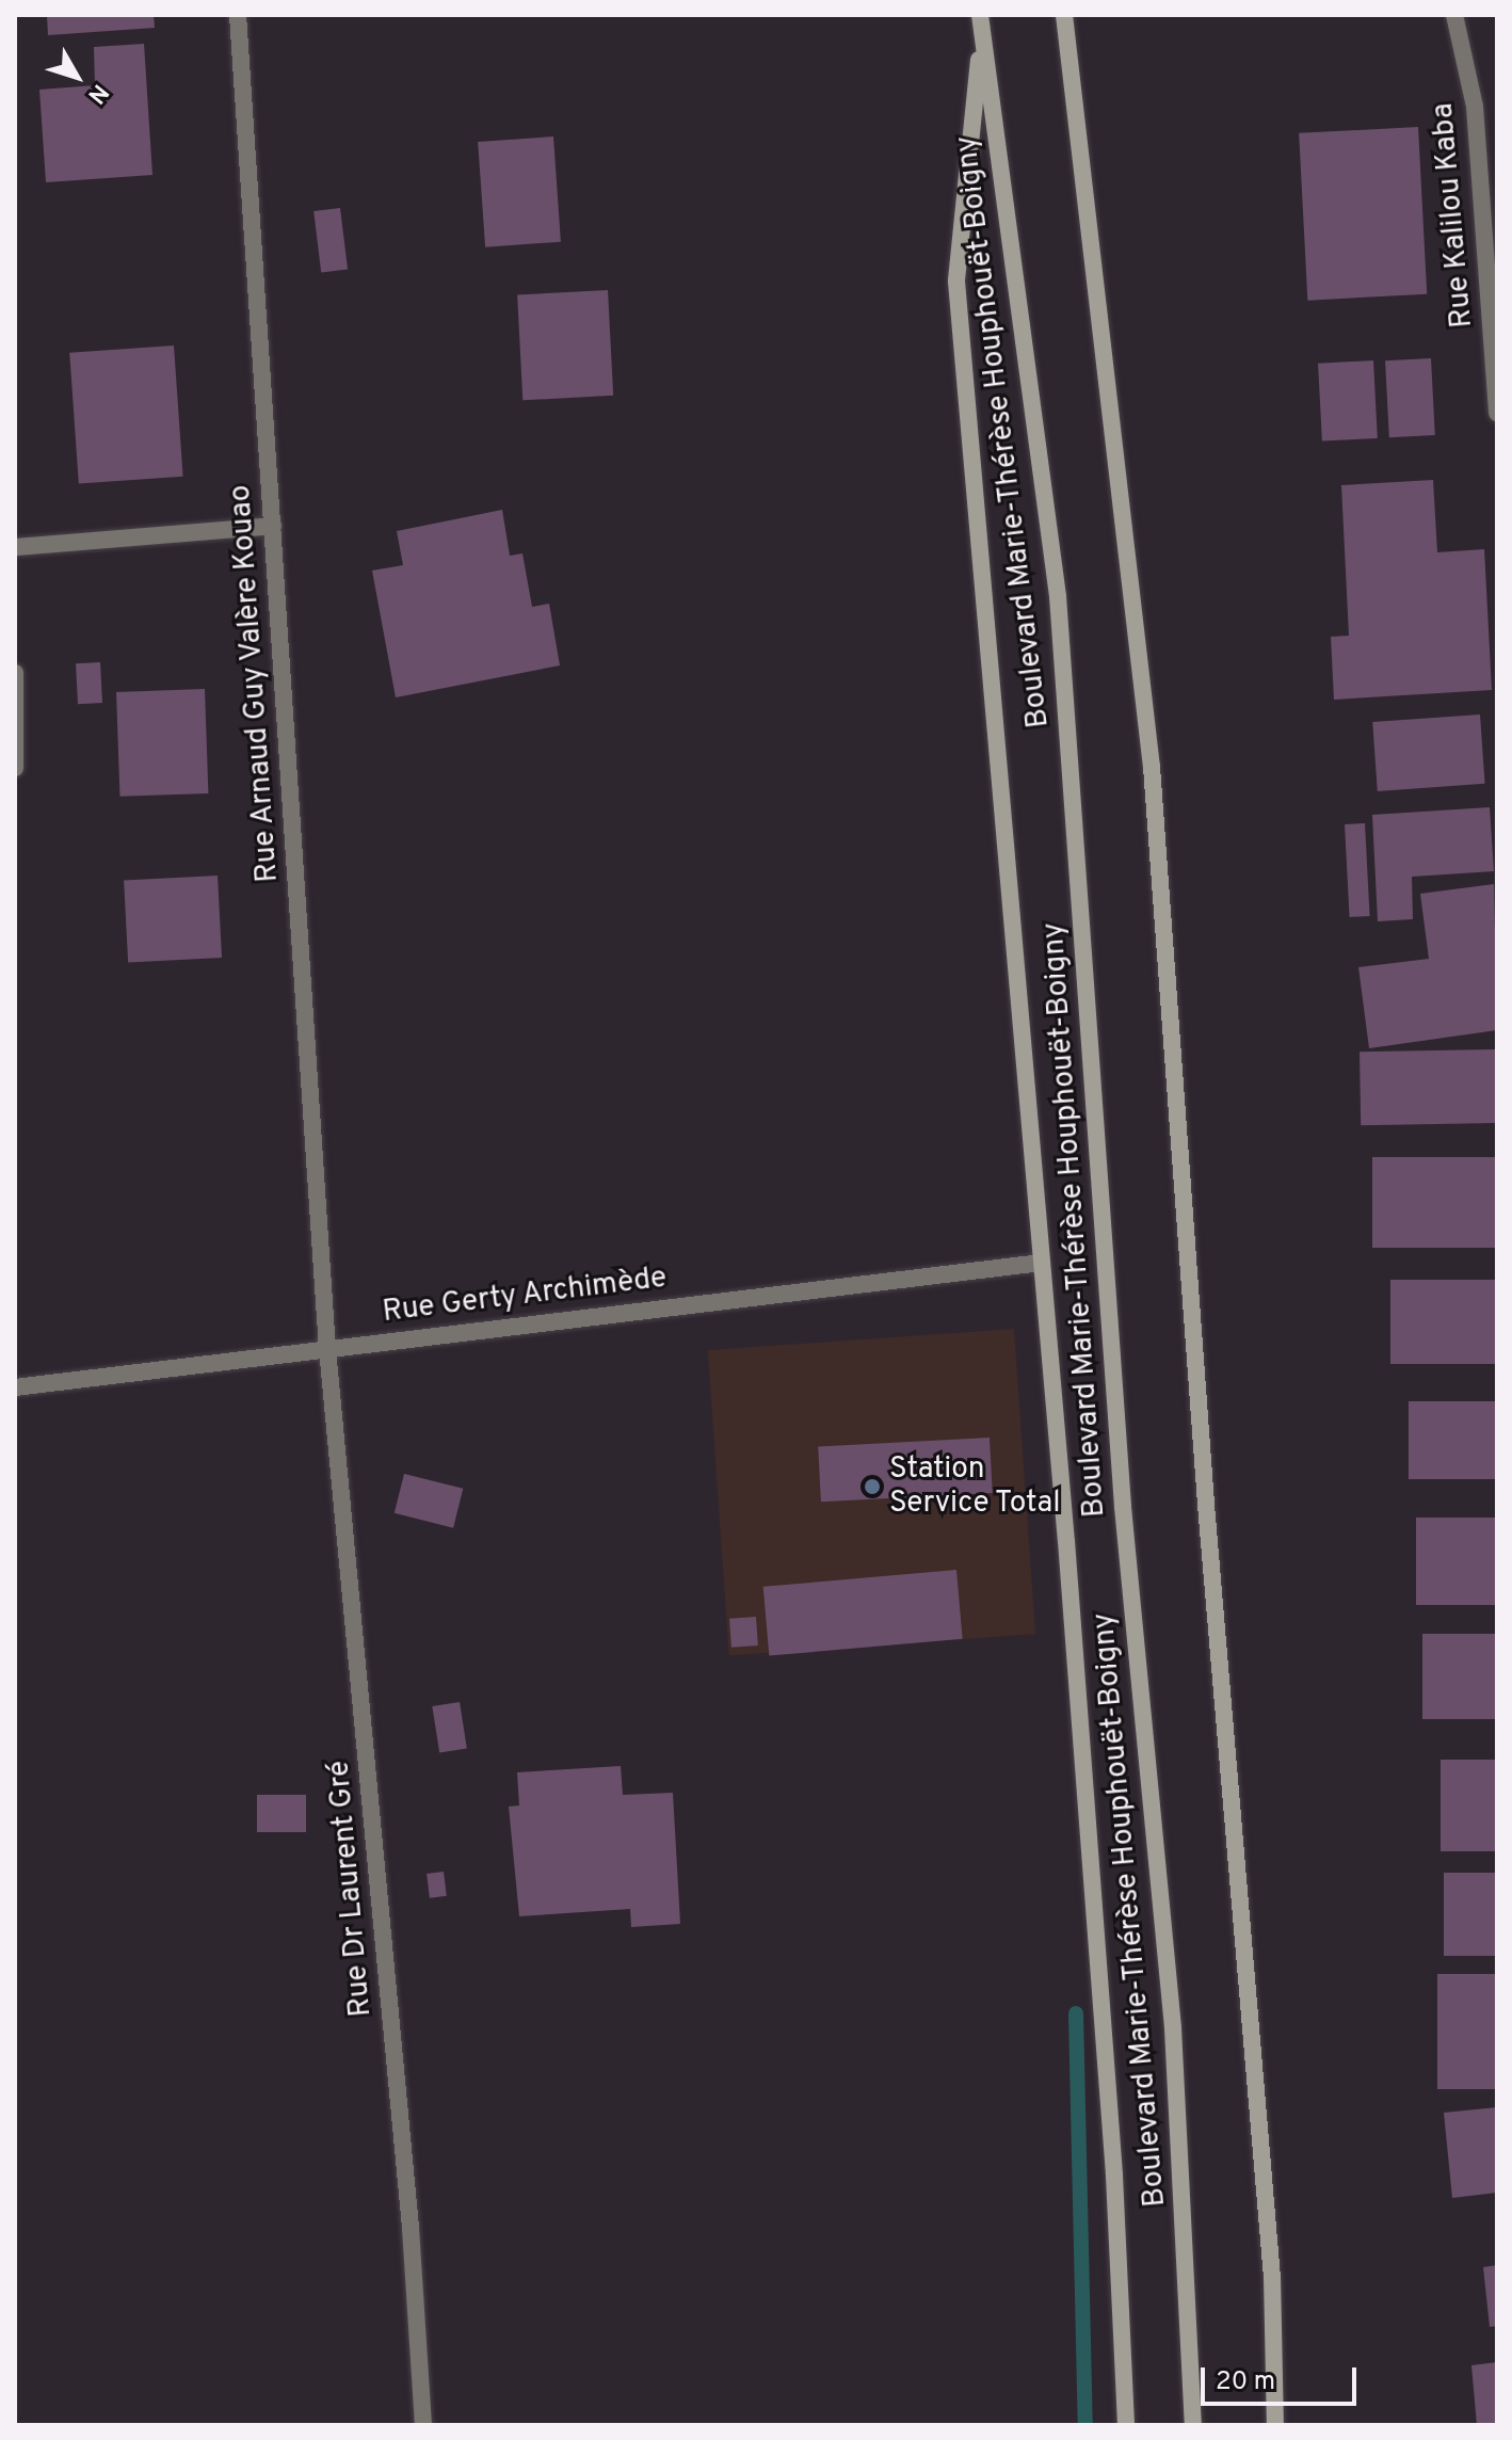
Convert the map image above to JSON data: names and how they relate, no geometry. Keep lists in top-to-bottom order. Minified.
{"streets":{"main road":["Boulevard Marie-Thérèse Houphouët-Boigny"],"street":["Rue Kalilou Kaba","Rue Arnaud Guy Valère Kouao","Rue Gerty Archimède","Rue Dr Laurent Gré"]},"crossings":[["Rue Arnaud Guy Valère Kouao","Rue Gerty Archimède"],["Rue Arnaud Guy Valère Kouao","Rue Dr Laurent Gré"],["Rue Gerty Archimède","Rue Dr Laurent Gré"]],"places":["Station Service Total"],"scale_bar":"20 m","north":"bottom right"}
